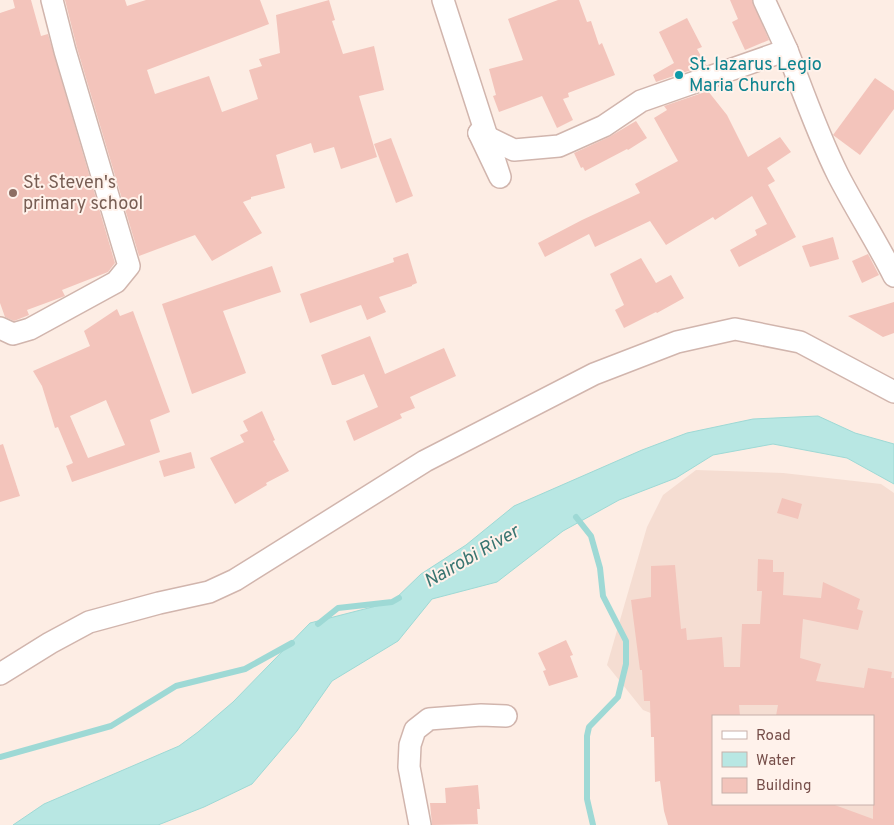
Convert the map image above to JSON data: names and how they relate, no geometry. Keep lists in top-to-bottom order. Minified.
{"water":["Nairobi River"],"places":["St. lazarus Legio Maria Church","St. Steven's primary school"],"legend":["Road","Water","Building"]}
